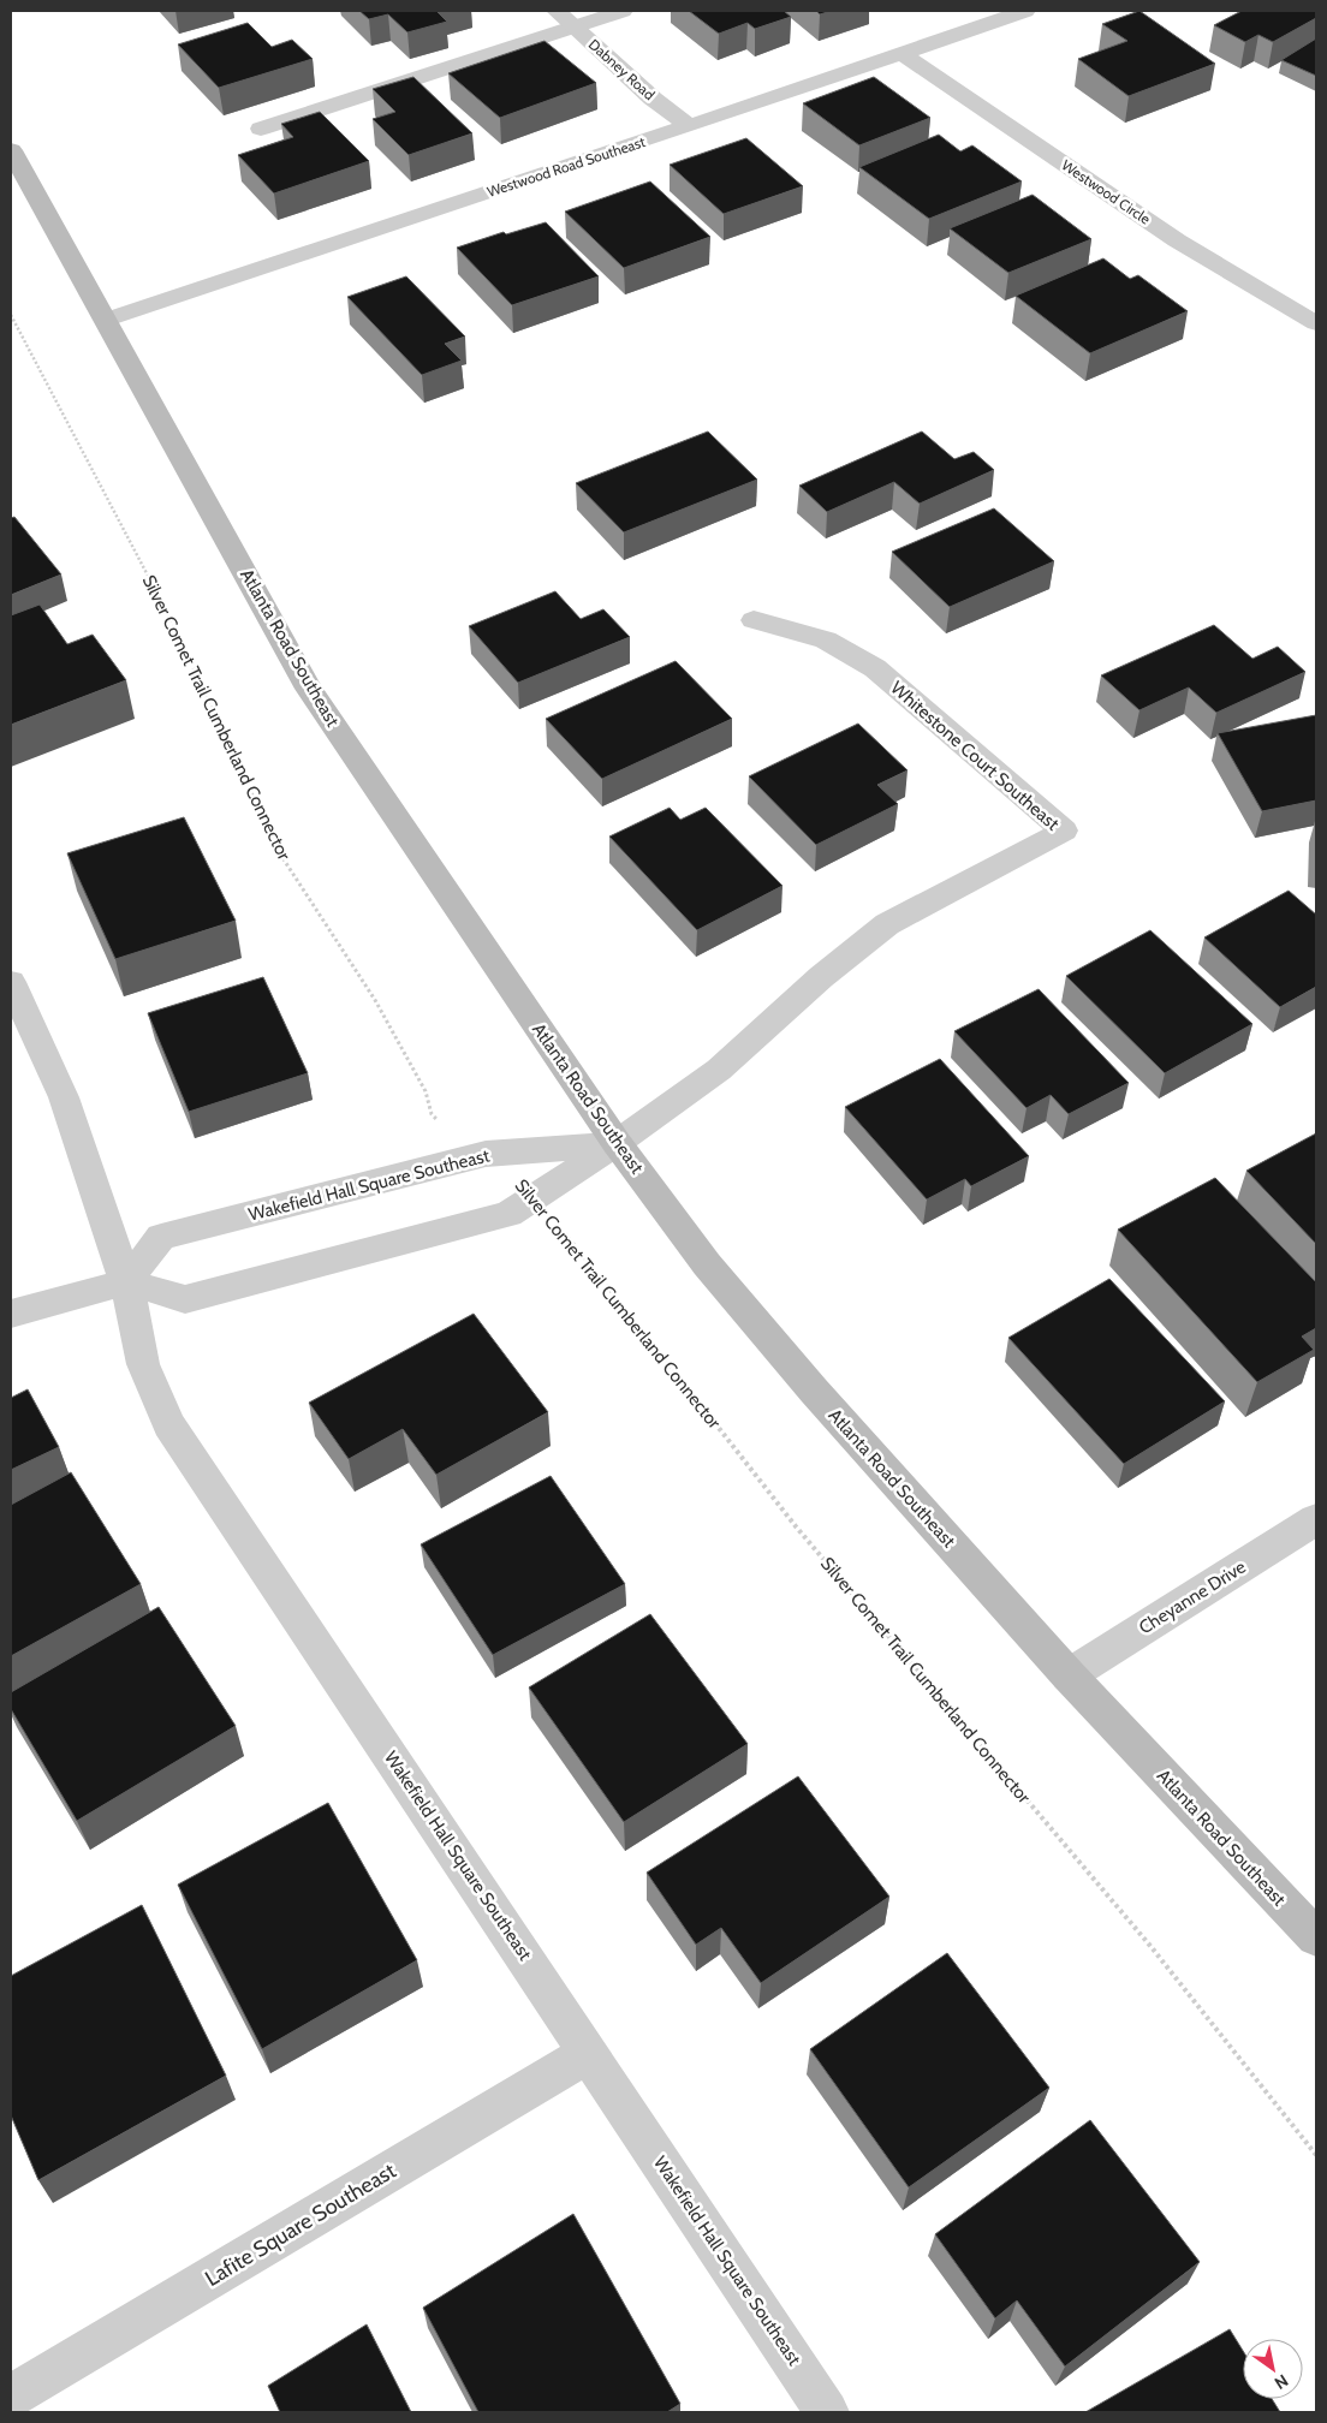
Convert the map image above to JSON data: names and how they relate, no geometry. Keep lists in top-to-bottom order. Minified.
{"streets":{"main road":["Atlanta Road Southeast"],"street":["Dabney Road","Westwood Road Southeast","Westwood Circle","Whitestone Court Southeast","Wakefield Hall Square Southeast","Cheyanne Drive","Lafite Square Southeast"],"path":["Silver Comet Trail Cumberland Connector"]},"crossings":[["Dabney Road","Westwood Road Southeast"],["Westwood Road Southeast","Westwood Circle"],["Westwood Road Southeast","Atlanta Road Southeast"],["Atlanta Road Southeast","Whitestone Court Southeast"],["Atlanta Road Southeast","Wakefield Hall Square Southeast"],["Atlanta Road Southeast","Cheyanne Drive"],["Silver Comet Trail Cumberland Connector","Wakefield Hall Square Southeast"],["Whitestone Court Southeast","Wakefield Hall Square Southeast"],["Wakefield Hall Square Southeast","Lafite Square Southeast"]],"north":"bottom right"}
